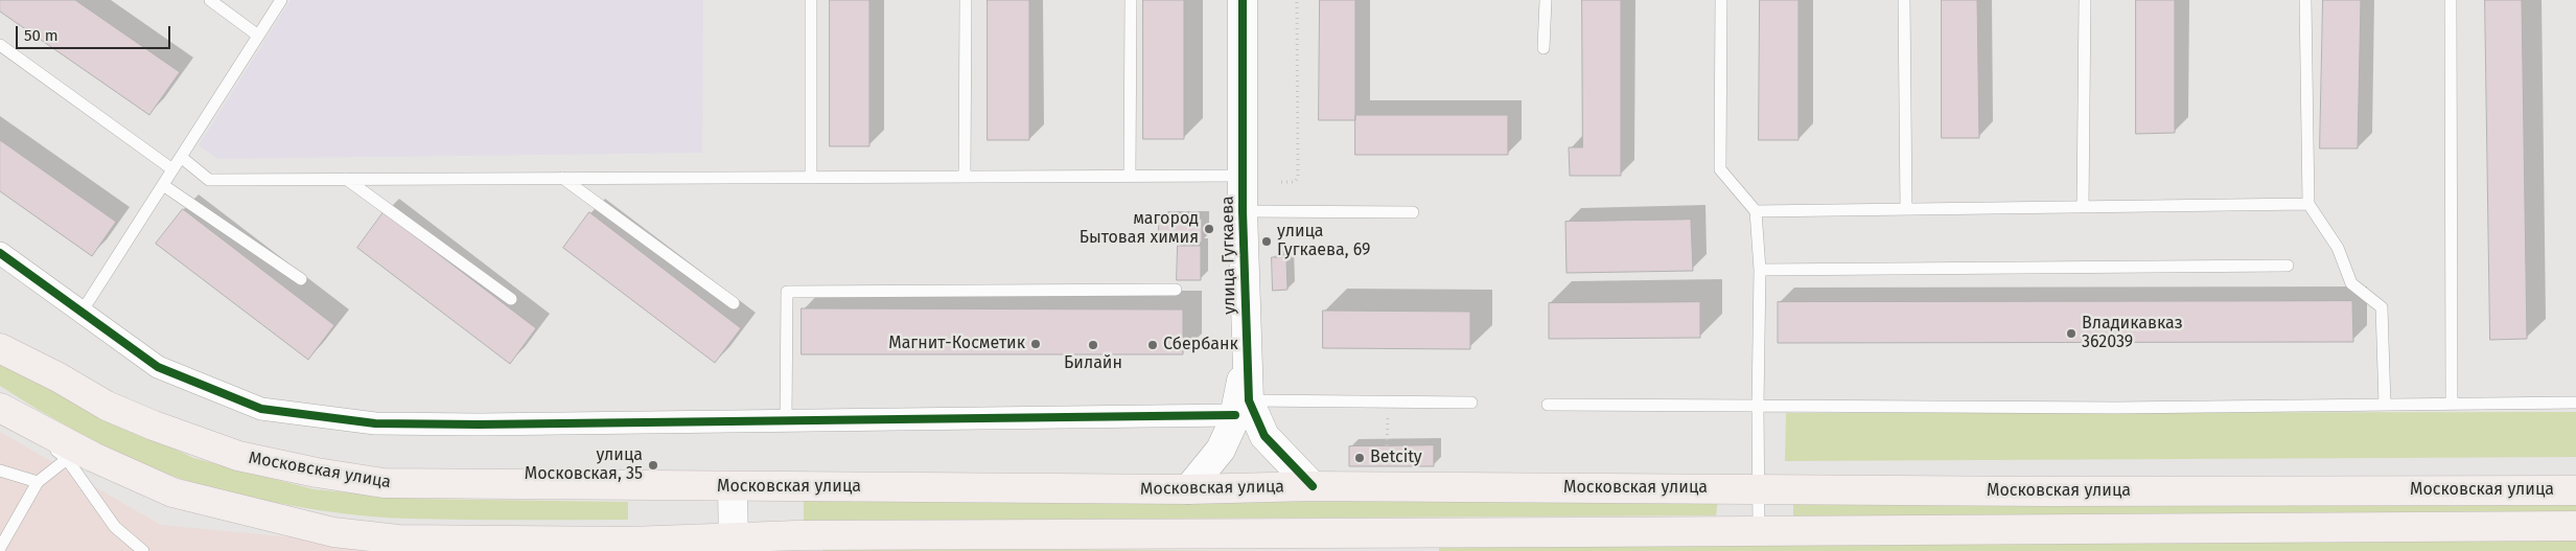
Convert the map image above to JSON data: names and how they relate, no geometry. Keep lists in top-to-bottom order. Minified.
{"streets":{"highway":["Московская улица"],"street":["улица Гугкаева"]},"crossings":[["улица Гугкаева","Московская улица"]],"places":["магород Бытовая химия","улица Гугкаева, 69","Владикавказ 362039","Магнит-Косметик","Билайн","Сбербанк","Betcity","улица Московская, 35"],"scale_bar":"50 m"}
